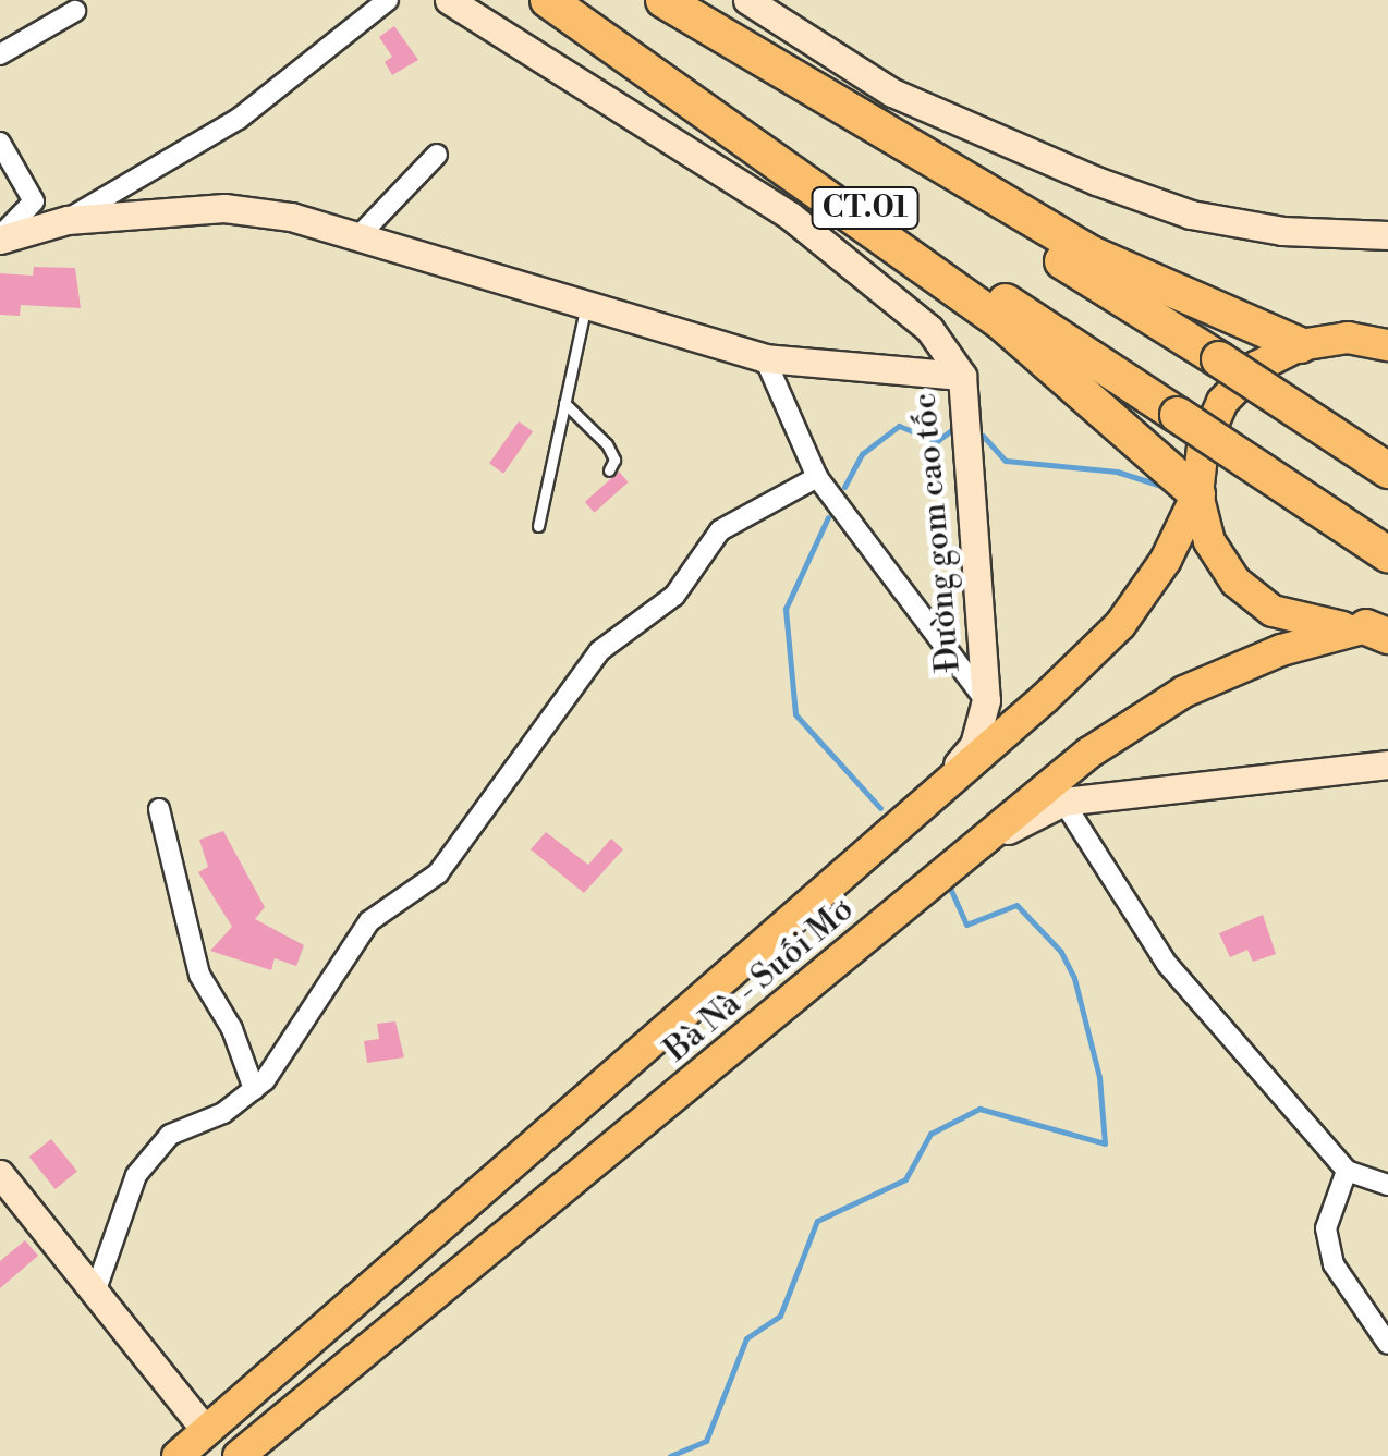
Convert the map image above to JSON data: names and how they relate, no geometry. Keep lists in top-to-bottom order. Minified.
{"streets":{"highway":["CT.01"],"main road":["Đường gom cao tốc","Bà Nà - Suối Mơ"]},"crossings":[["Đường gom cao tốc","Bà Nà - Suối Mơ"]]}
